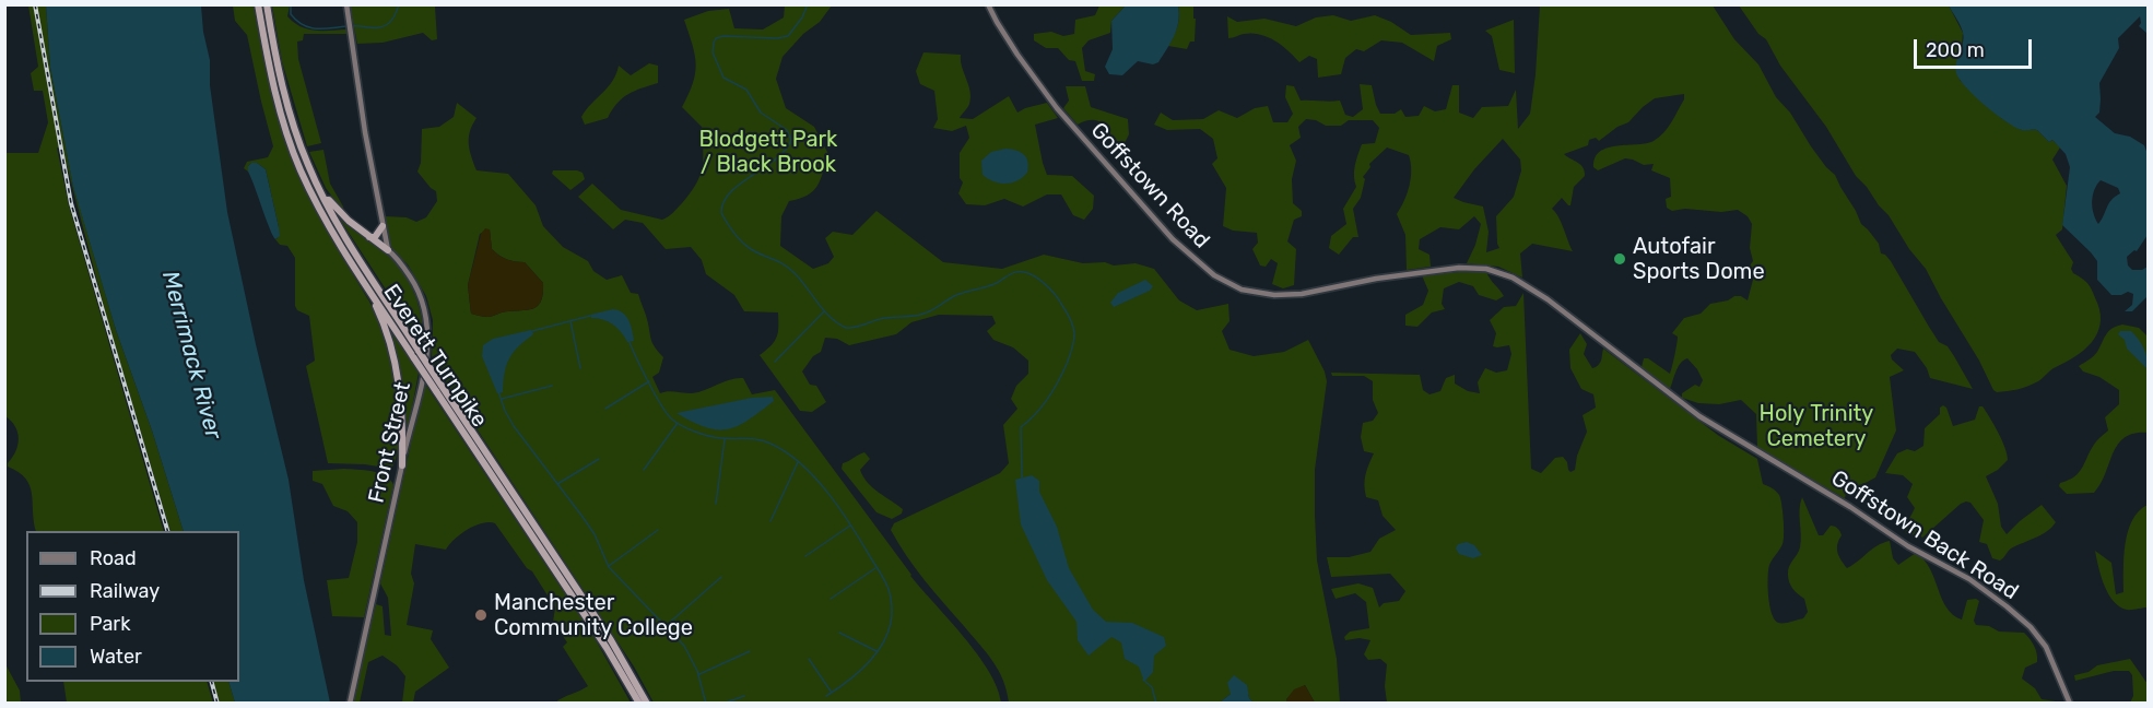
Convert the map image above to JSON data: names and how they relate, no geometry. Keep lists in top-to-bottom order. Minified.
{"streets":{"highway":["Everett Turnpike"],"main road":["Goffstown Road","Front Street","Goffstown Back Road"]},"crossings":[["Goffstown Road","Goffstown Back Road"]],"water":["Merrimack River"],"parks":["Blodgett Park / Black Brook","Holy Trinity Cemetery"],"places":["Autofair Sports Dome","Manchester Community College"],"legend":["Road","Railway","Park","Water"],"scale_bar":"200 m"}
